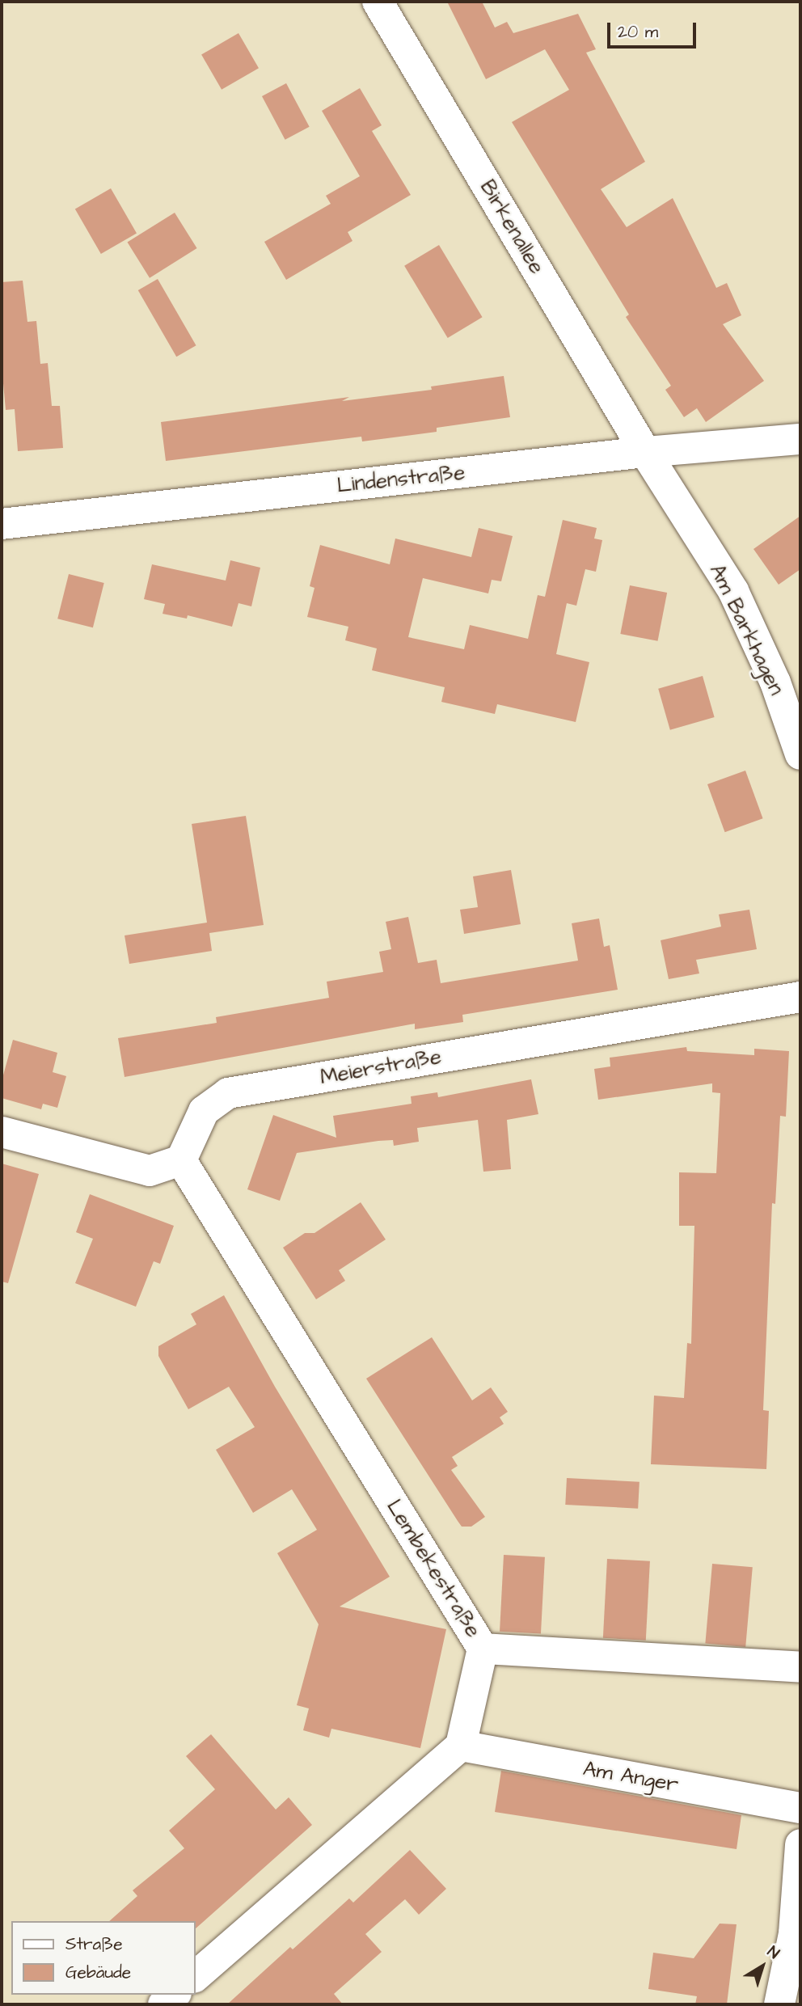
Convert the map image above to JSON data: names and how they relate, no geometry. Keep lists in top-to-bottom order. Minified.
{"streets":{"street":["Birkenallee","Lindenstraße","Am Barkhagen","Meierstraße","Lembekestraße","Am Anger"]},"crossings":[["Birkenallee","Lindenstraße"],["Birkenallee","Am Barkhagen"],["Lindenstraße","Am Barkhagen"],["Meierstraße","Lembekestraße"],["Lembekestraße","Am Anger"]],"legend":["Straße","Gebäude"],"scale_bar":"20 m","north":"top right"}
